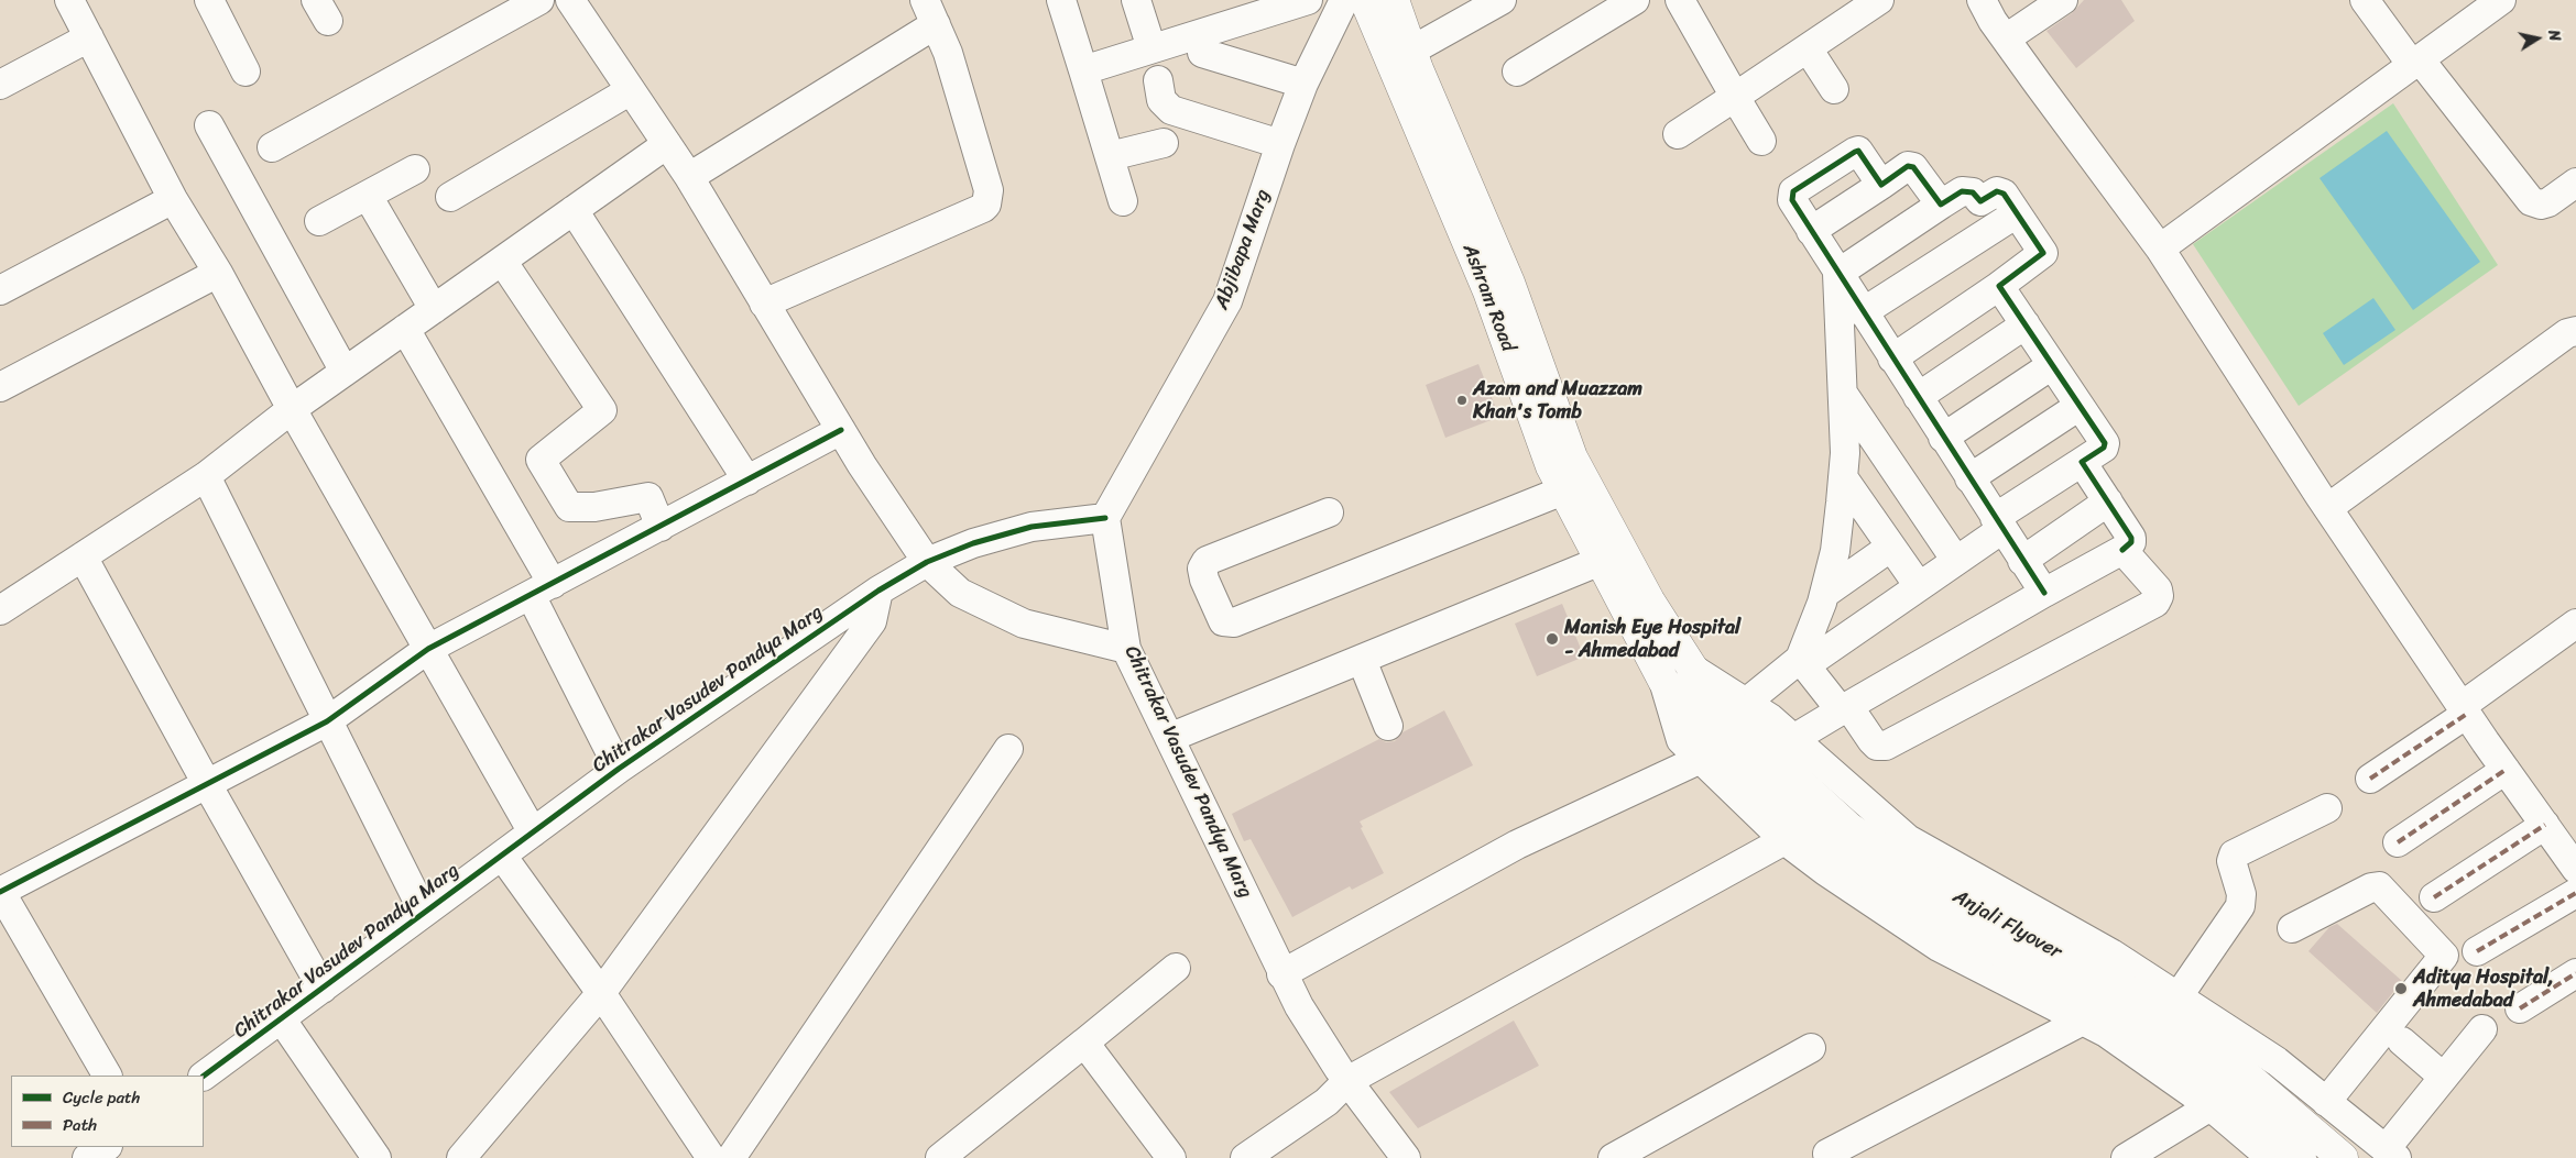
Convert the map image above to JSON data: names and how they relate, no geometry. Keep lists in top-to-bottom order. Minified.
{"streets":{"main road":["Ashram Road","Anjali Flyover"],"street":["Abjibapa Marg","Chitrakar Vasudev Pandya Marg"]},"crossings":[["Abjibapa Marg","Chitrakar Vasudev Pandya Marg"],["Ashram Road","Anjali Flyover"]],"places":["Azam and Muazzam Khan's Tomb","Manish Eye Hospital - Ahmedabad","Aditya Hospital, Ahmedabad"],"legend":["Cycle path","Path"],"north":"right"}
